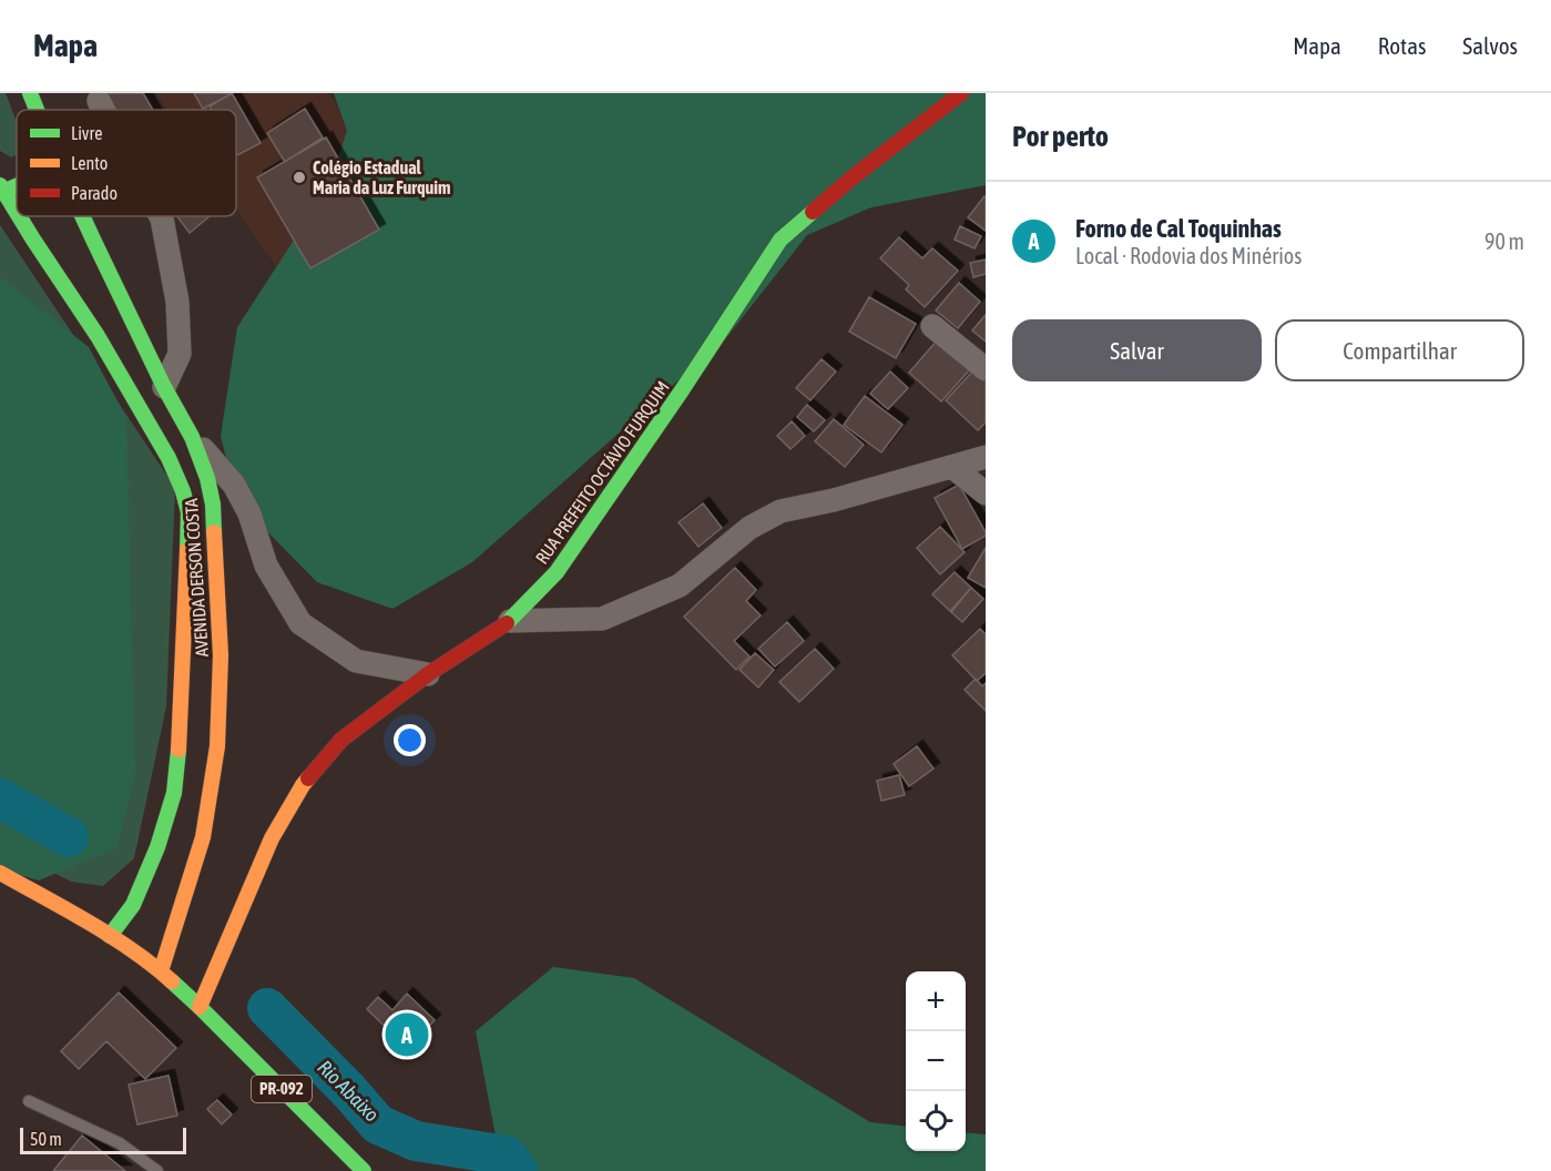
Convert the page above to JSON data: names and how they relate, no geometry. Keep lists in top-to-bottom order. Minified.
{"streets":{"main road":["RUA PREFEITO OCTÁVIO FURQUIM","AVENIDA DERSON COSTA","PR-092"]},"crossings":[["RUA PREFEITO OCTÁVIO FURQUIM","PR-092"],["AVENIDA DERSON COSTA","PR-092"]],"water":["Rio Abaixo"],"places":["Colégio Estadual Maria da Luz Furquim"],"legend":["Livre","Lento","Parado"],"scale_bar":"50 m","page":{"header":"Mapa","nav":["Mapa","Rotas","Salvos"],"heading":"Por perto","list":[{"mark":"A","name":"Forno de Cal Toquinhas","note":"Local · Rodovia dos Minérios","value":"90 m"}],"buttons":["Salvar","Compartilhar"],"map_buttons":["+","−"],"pins":"A","scale":"50 m"}}
